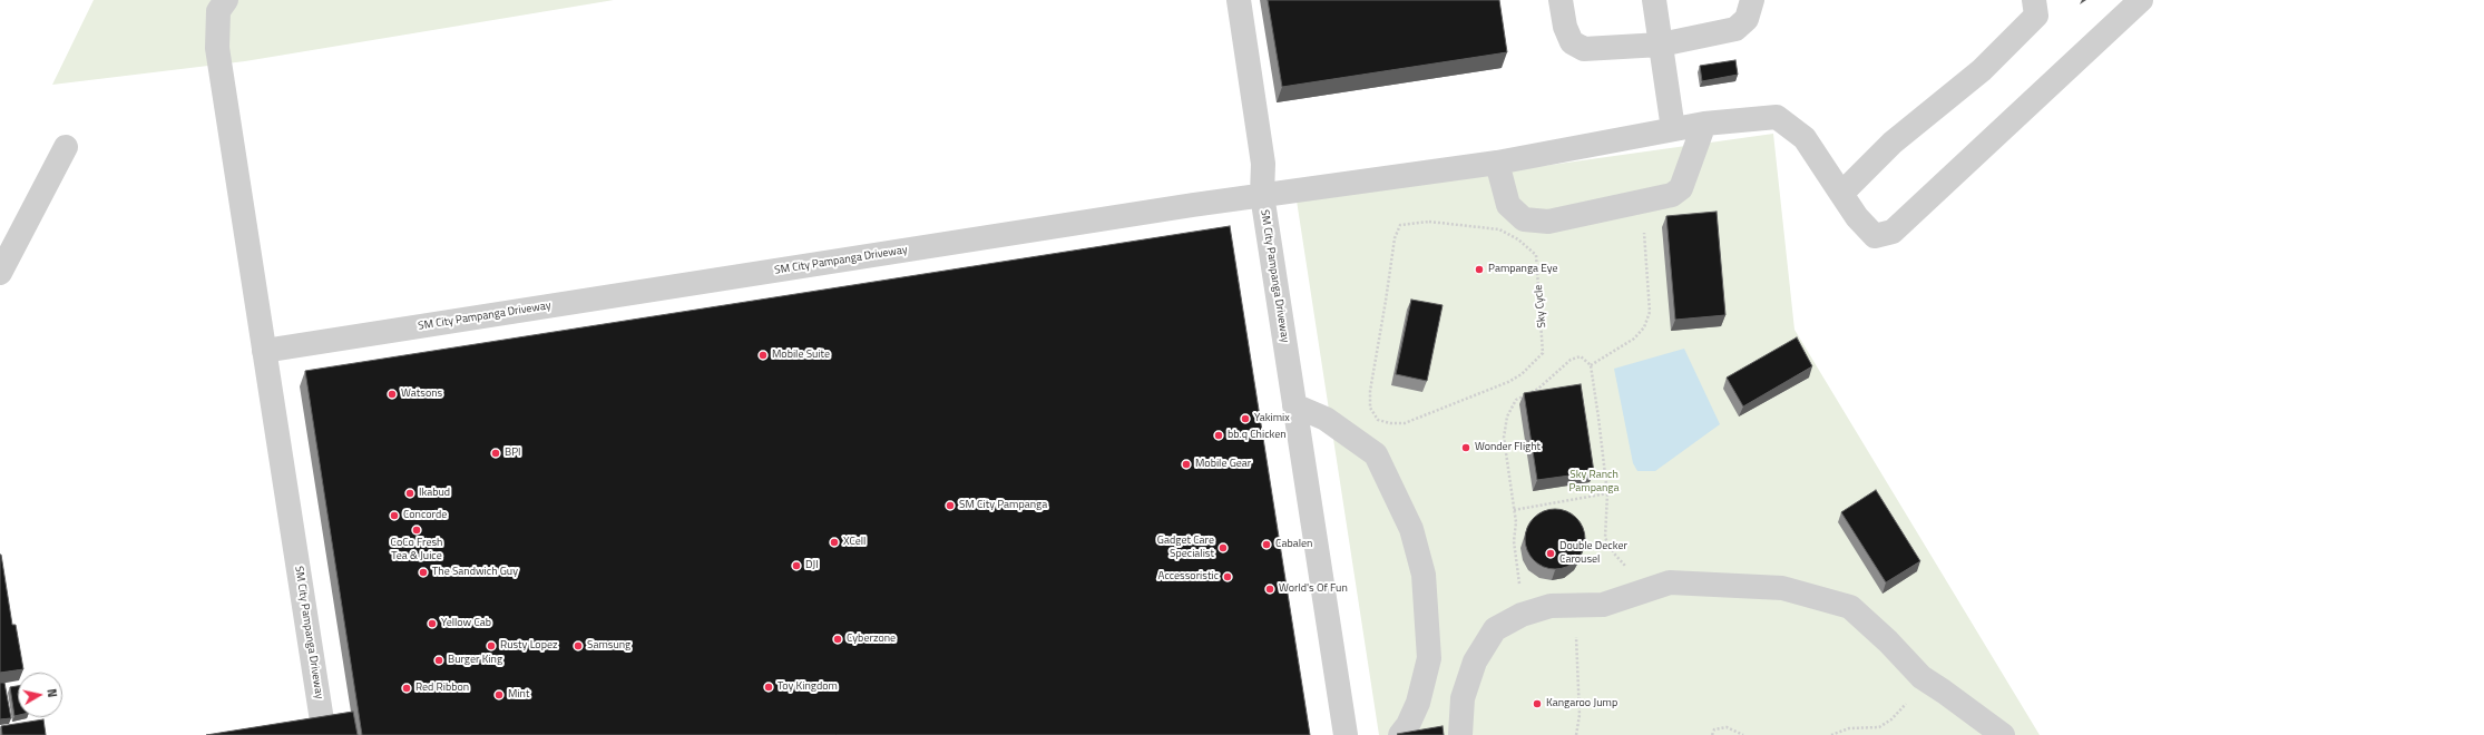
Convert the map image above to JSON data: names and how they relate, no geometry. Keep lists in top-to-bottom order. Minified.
{"streets":{"lane":["SM City Pampanga Driveway"],"path":["Sky Cycle"]},"parks":["Sky Ranch Pampanga"],"places":["Pampanga Eye","Mobile Suite","Watsons","Yakimix","bb.q Chicken","Wonder Flight","BPI","Mobile Gear","Ikabud","SM City Pampanga","Concorde","CoCo Fresh Tea & Juice","XCell","Cabalen","Gadget Care Specialist","Double Decker Carousel","DJI","The Sandwich Guy","Accessoristic","World's Of Fun","Yellow Cab","Cyberzone","Rusty Lopez","Samsung","Burger King","Toy Kingdom","Red Ribbon","Mint","Kangaroo Jump"],"north":"right"}
